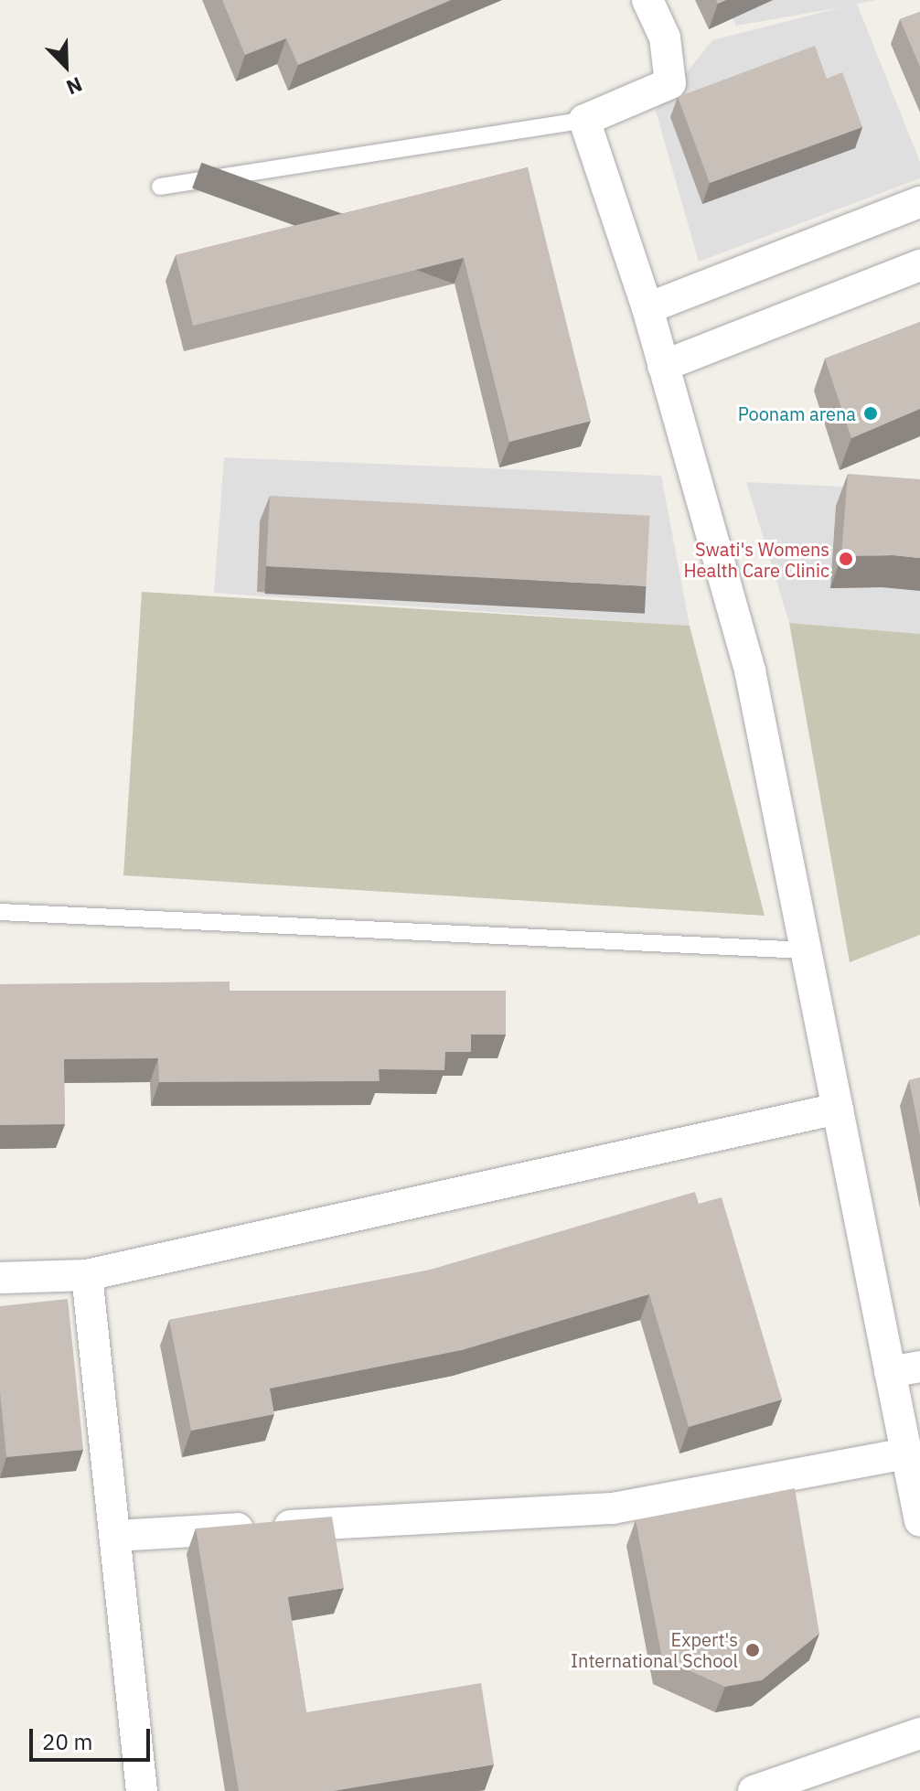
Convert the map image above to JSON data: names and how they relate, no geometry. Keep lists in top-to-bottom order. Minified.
{"places":["Poonam arena","Swati's Womens Health Care Clinic","Expert's International School"],"scale_bar":"20 m","north":"bottom right"}
